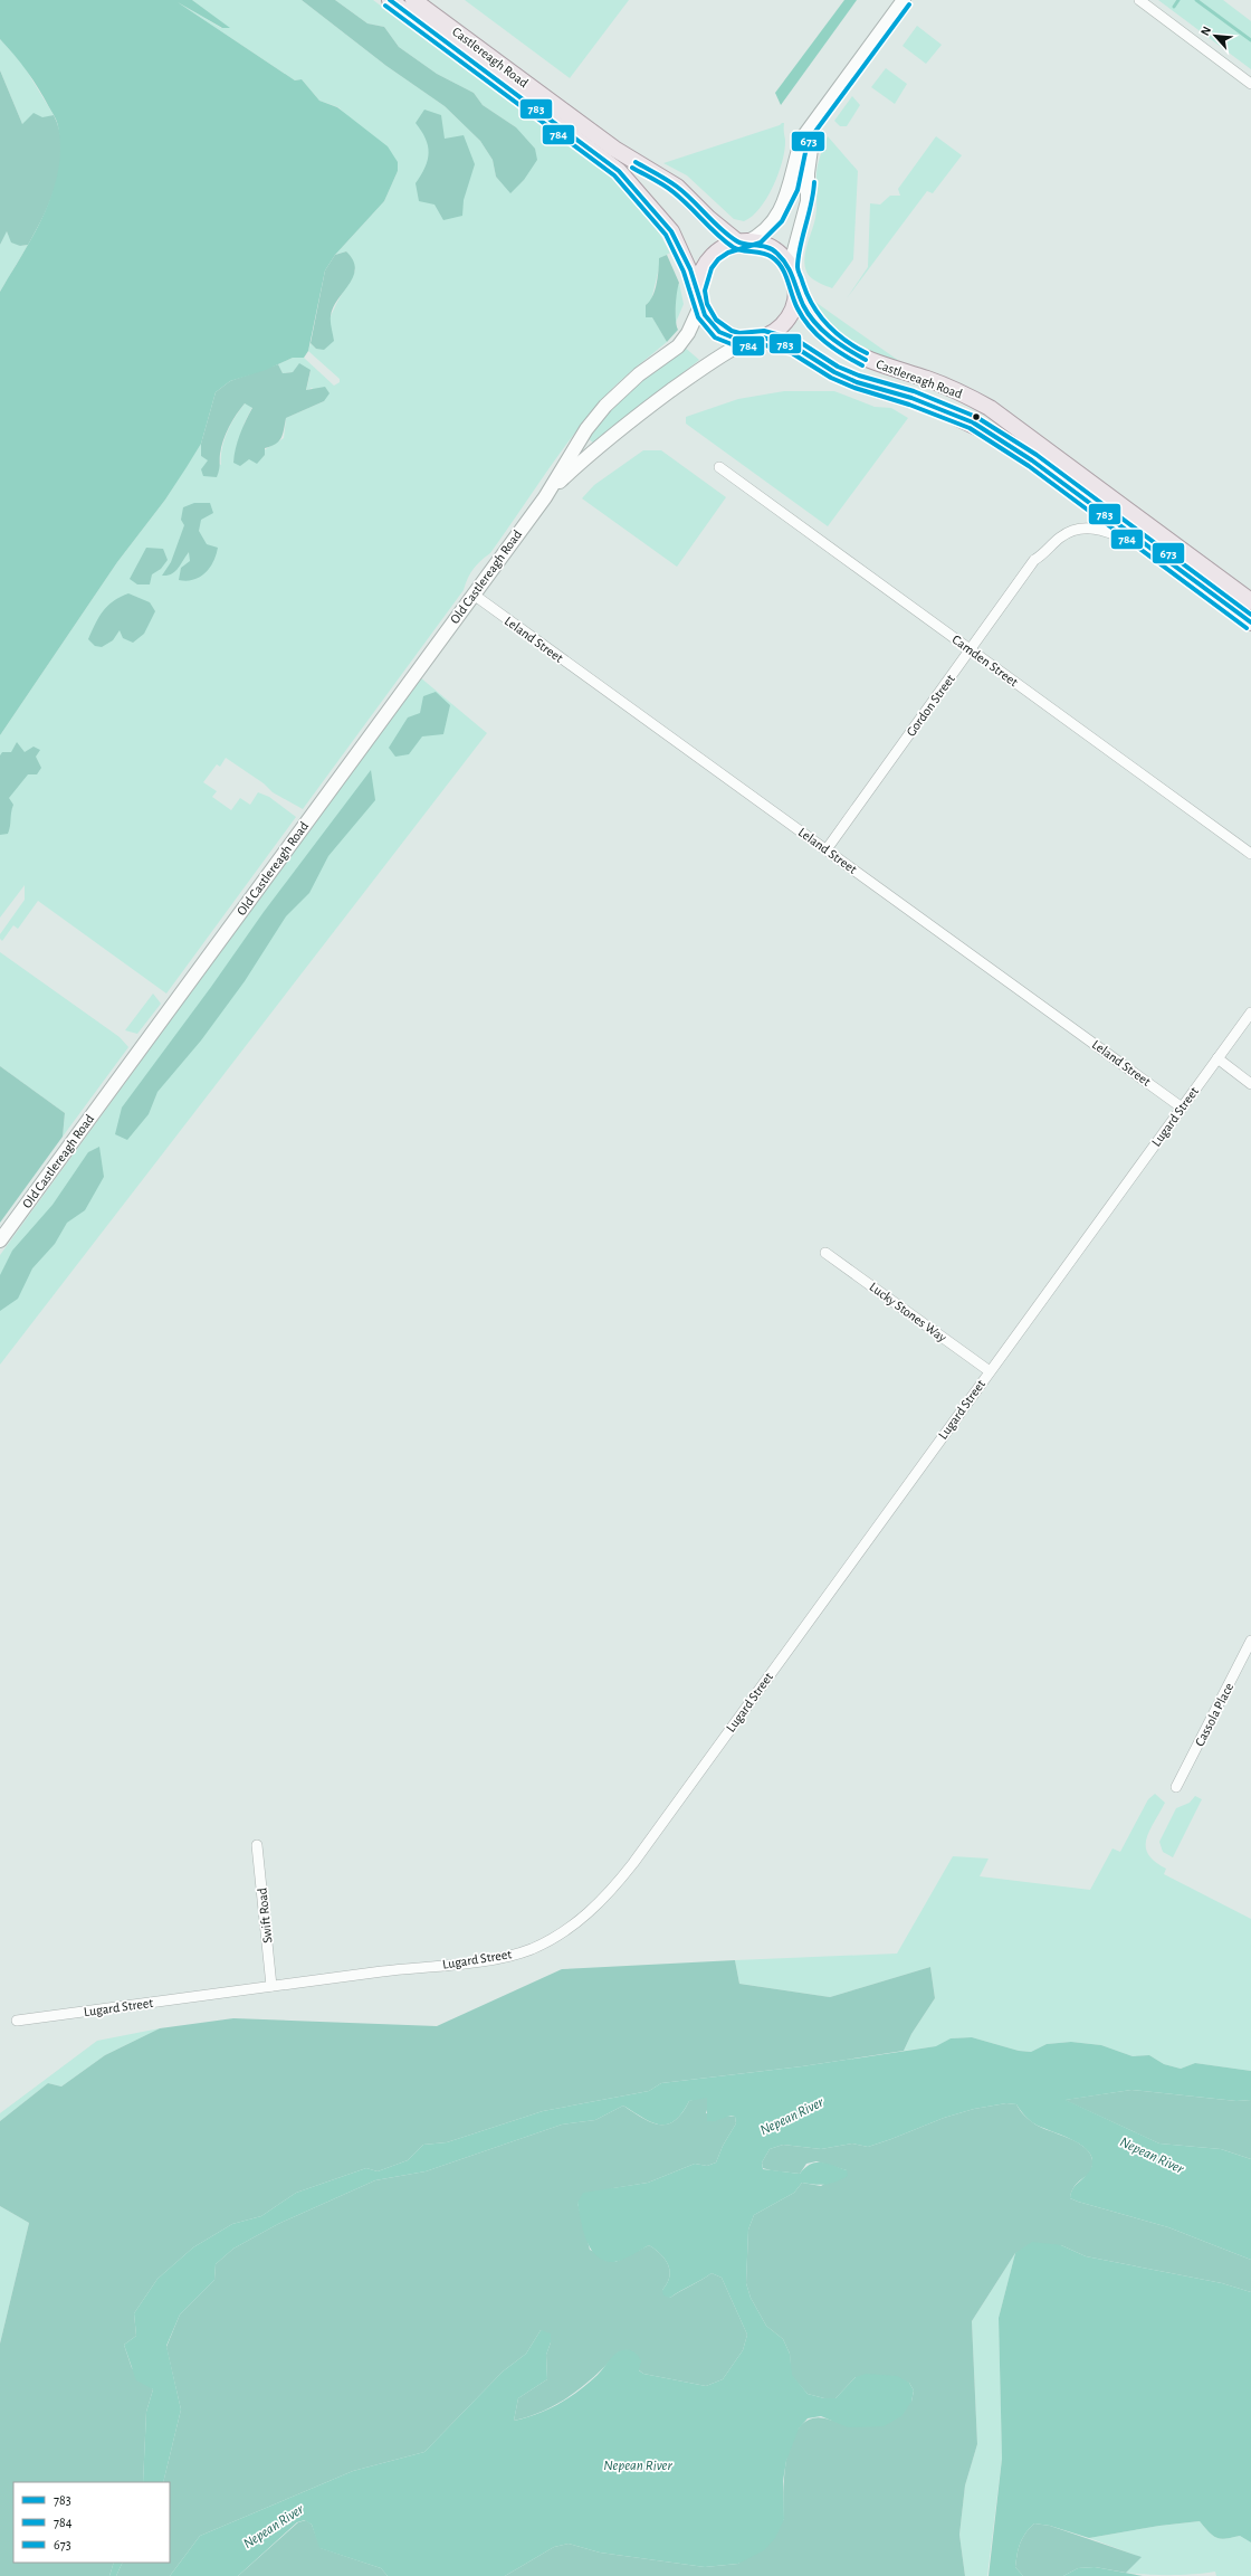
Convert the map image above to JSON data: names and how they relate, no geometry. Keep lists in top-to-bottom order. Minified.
{"streets":{"main road":["Castlereagh Road"],"street":["Old Castlereagh Road","Leland Street","Camden Street","Gordon Street","Lugard Street","Lucky Stones Way","Cassola Place","Swift Road"]},"crossings":[["Castlereagh Road","Old Castlereagh Road"],["Castlereagh Road","Gordon Street"],["Old Castlereagh Road","Leland Street"],["Leland Street","Gordon Street"],["Leland Street","Lugard Street"],["Camden Street","Gordon Street"],["Lugard Street","Lucky Stones Way"],["Lugard Street","Swift Road"]],"water":["Nepean River"],"lines":["transit line 783","transit line 673","transit line 784"],"legend":["783","784","673"],"north":"top left"}
